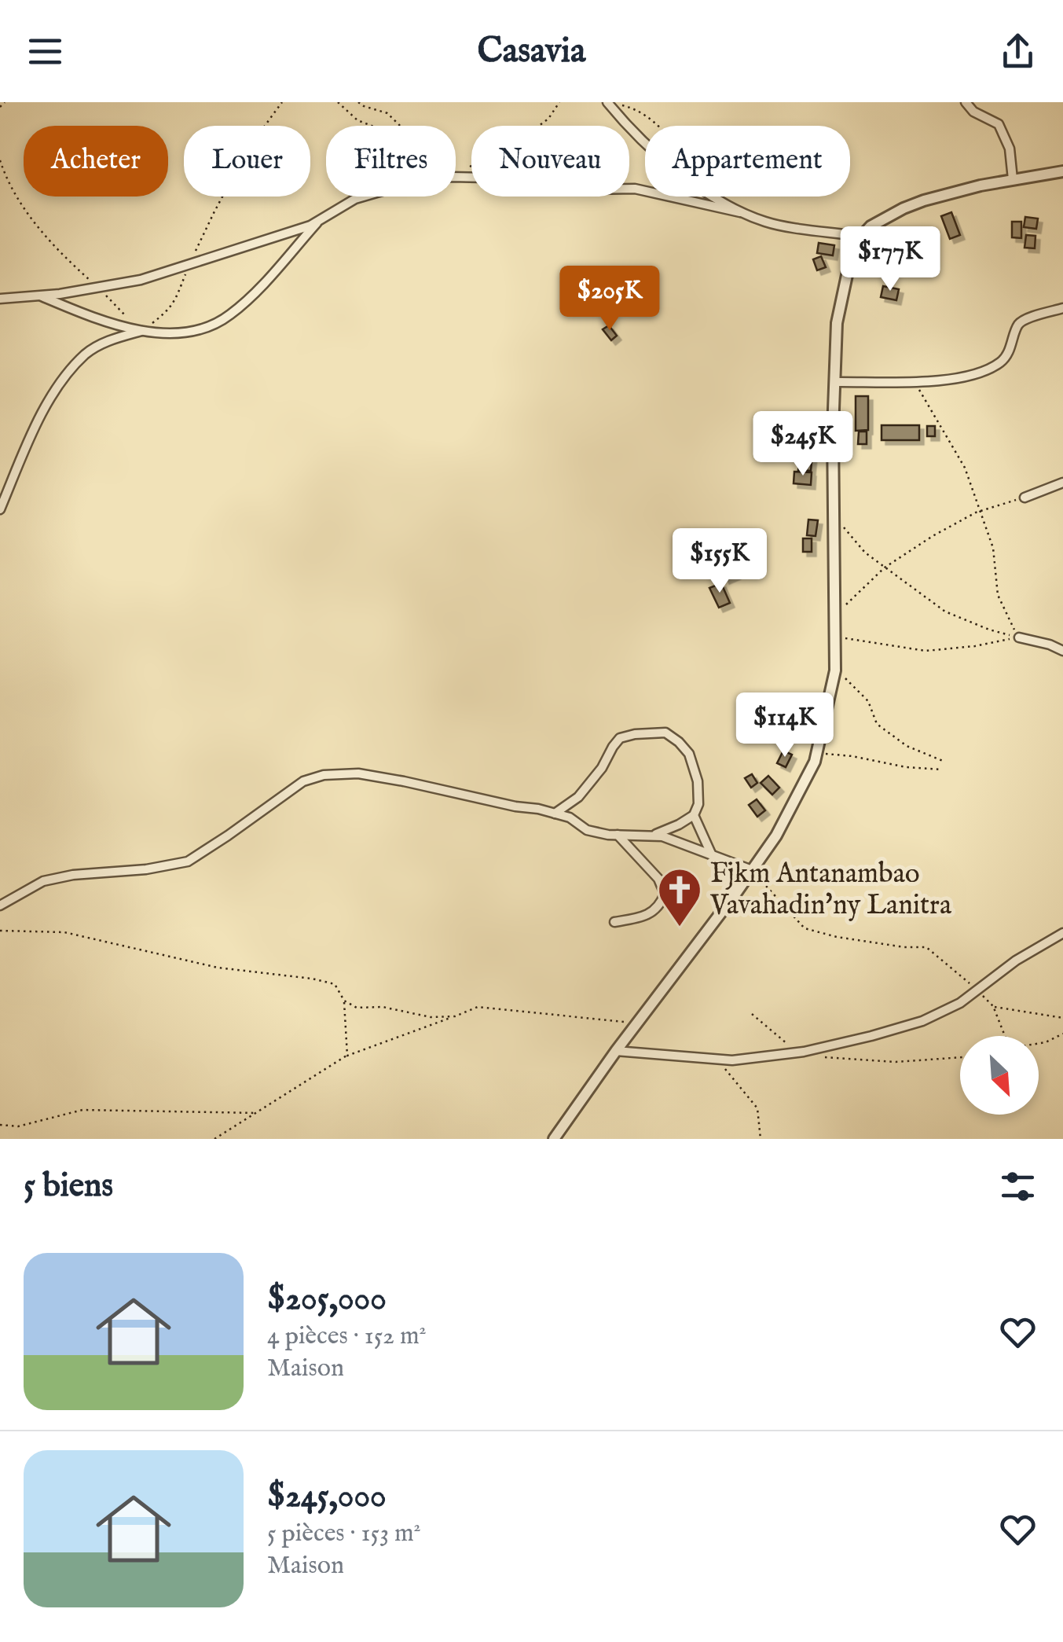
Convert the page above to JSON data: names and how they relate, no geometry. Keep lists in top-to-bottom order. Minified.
{"places":{"church":["Fjkm Antanambao Vavahadin'ny Lanitra"]},"north":"bottom right","page":{"header":"Casavia","chip":["Acheter","Louer","Filtres","Nouveau","Appartement"],"price":["$177K","$205K","$245K","$155K","$114K"],"heading":"5 biens","list":[{"name":"$205,000","note":"4 pièces · 152 m² · Maison"},{"name":"$245,000","note":"5 pièces · 153 m² · Maison"}]}}
